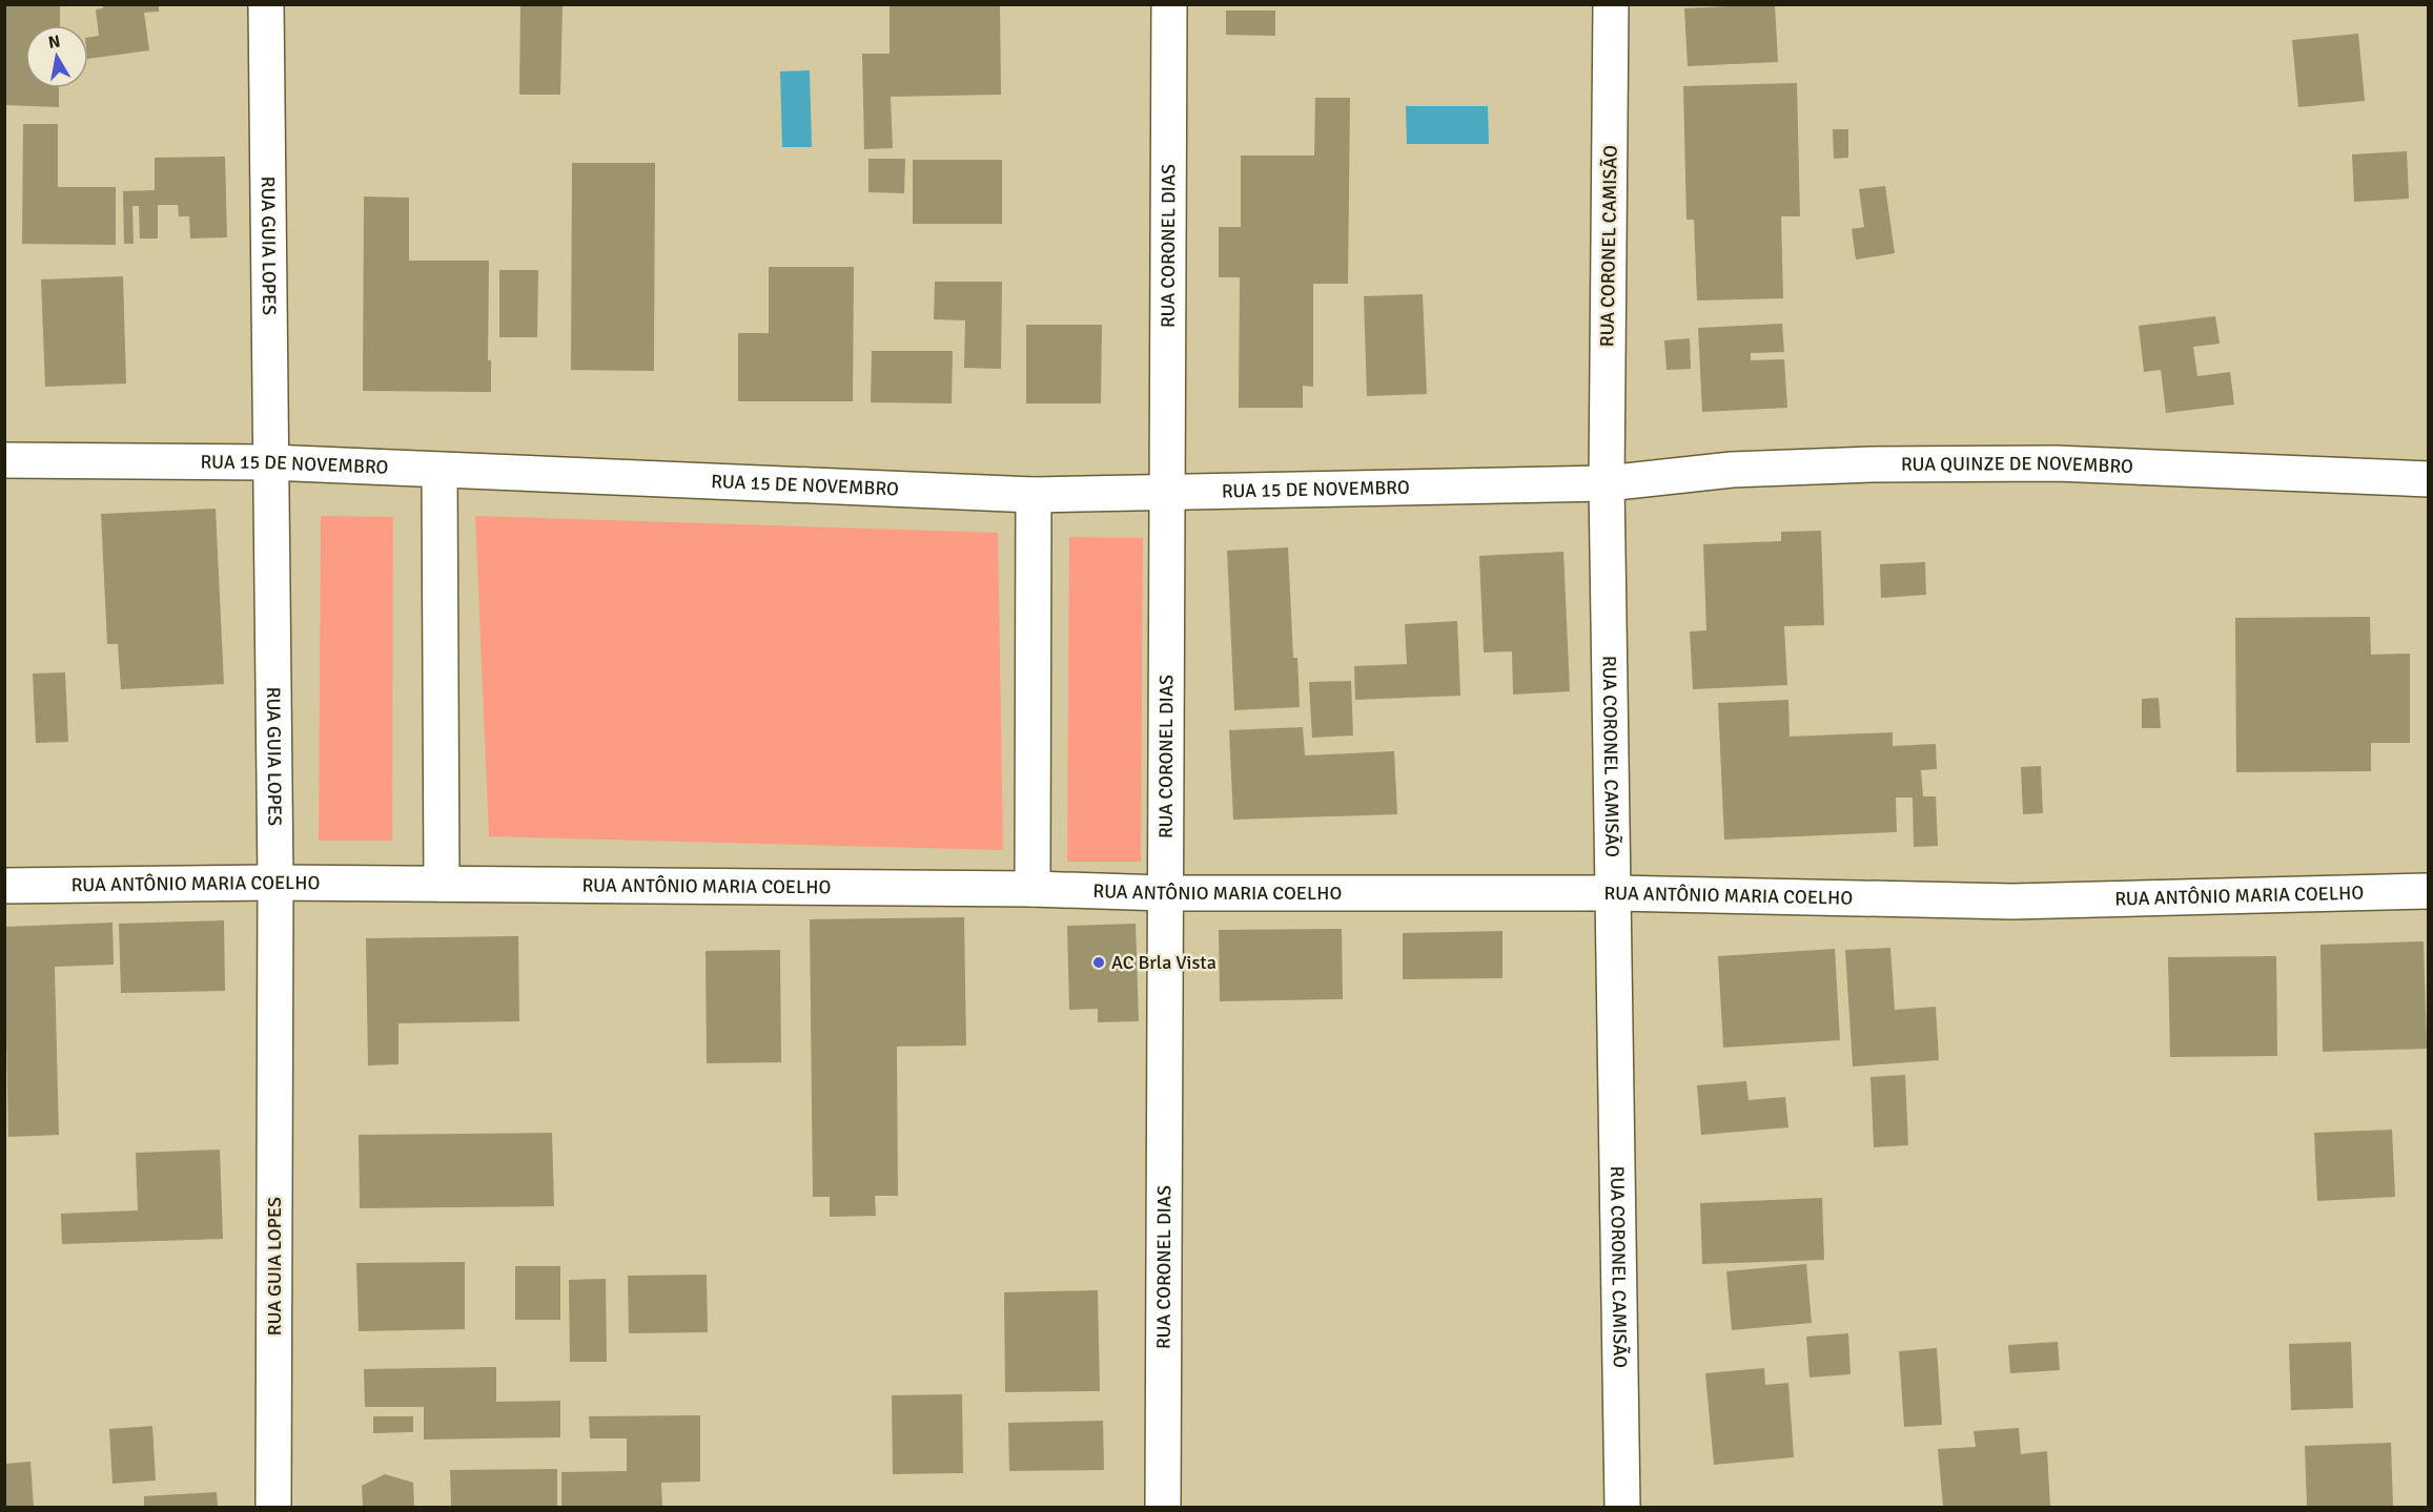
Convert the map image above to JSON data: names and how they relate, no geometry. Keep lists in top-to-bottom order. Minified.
{"streets":{"street":["RUA GUIA LOPES","RUA CORONEL DIAS","RUA CORONEL CAMISÃO","RUA 15 DE NOVEMBRO","RUA QUINZE DE NOVEMBRO","RUA ANTÔNIO MARIA COELHO"]},"crossings":[["RUA GUIA LOPES","RUA 15 DE NOVEMBRO"],["RUA GUIA LOPES","RUA ANTÔNIO MARIA COELHO"],["RUA CORONEL DIAS","RUA 15 DE NOVEMBRO"],["RUA CORONEL DIAS","RUA ANTÔNIO MARIA COELHO"],["RUA CORONEL CAMISÃO","RUA 15 DE NOVEMBRO"],["RUA CORONEL CAMISÃO","RUA QUINZE DE NOVEMBRO"],["RUA CORONEL CAMISÃO","RUA ANTÔNIO MARIA COELHO"],["RUA 15 DE NOVEMBRO","RUA QUINZE DE NOVEMBRO"]],"places":["AC Brla Vista"],"north":"top"}
